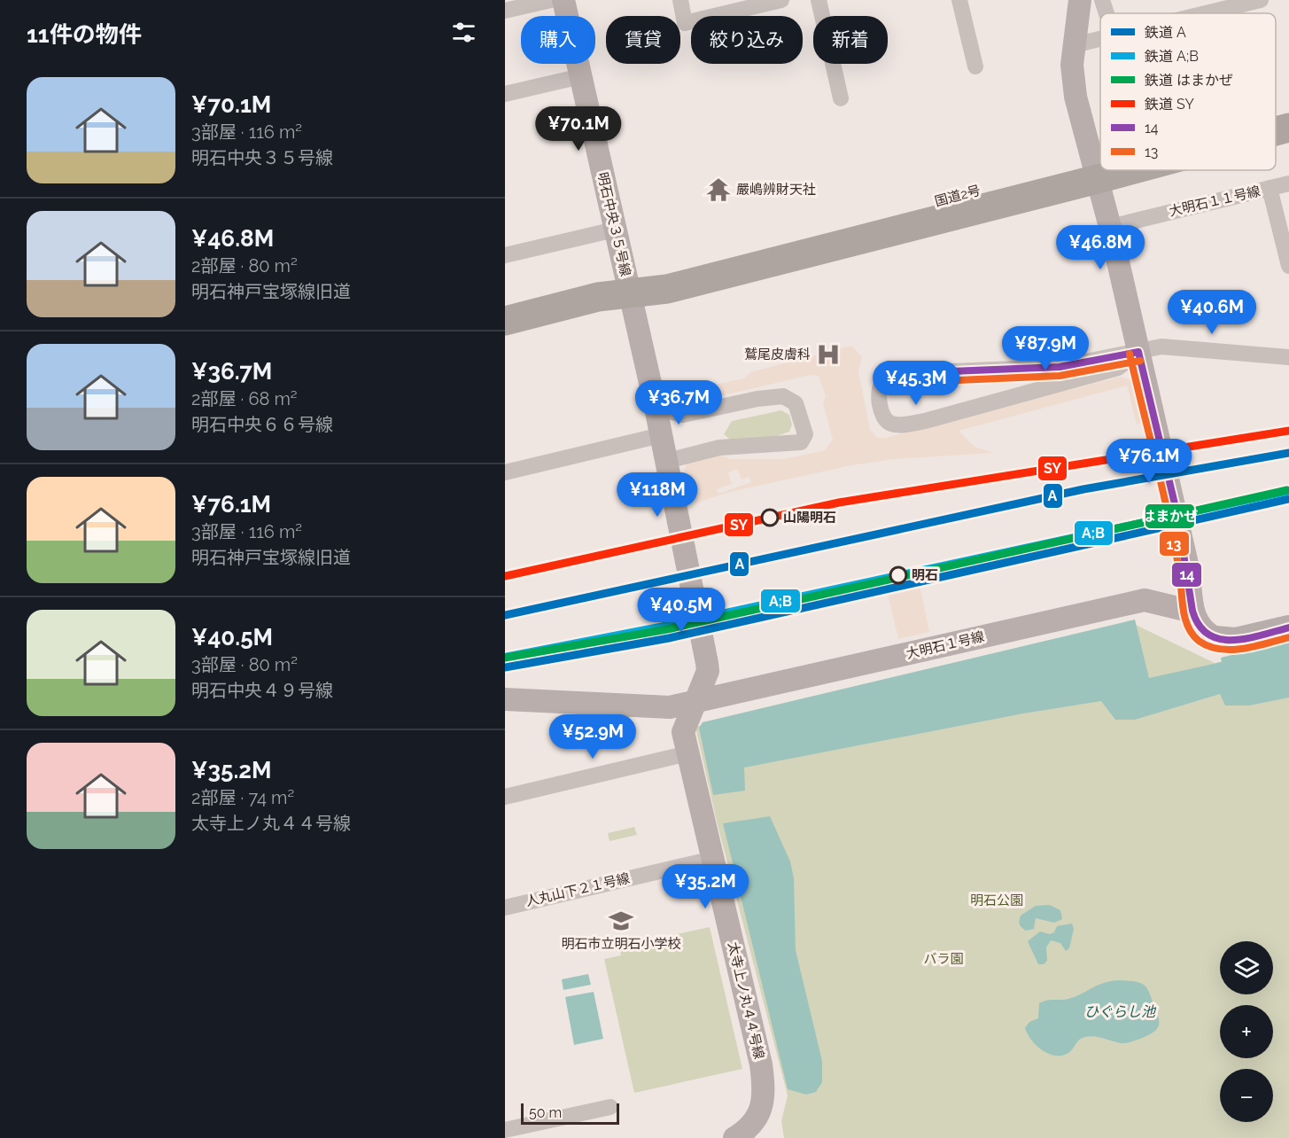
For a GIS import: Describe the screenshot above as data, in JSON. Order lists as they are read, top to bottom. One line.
{"streets":{"highway":["国道2号"],"street":["大明石１１号線","明石中央３５号線","大明石１号線","人丸山下２１号線","太寺上ノ丸４４号線"]},"crossings":[["国道2号","明石中央３５号線"],["明石中央３５号線","太寺上ノ丸４４号線"],["大明石１号線","太寺上ノ丸４４号線"],["人丸山下２１号線","太寺上ノ丸４４号線"]],"water":["ひぐらし池"],"parks":["明石公園","バラ園"],"places":{"temple":["嚴嶋辨財天社"],"hospital":["鷲尾皮膚科"],"other":["山陽明石","明石"],"school or university":["明石市立明石小学校"]},"lines":["transit line 14","transit line 13","rail line SY","rail line A","rail line はまかぜ","rail line A;B"],"legend":["鉄道 A","鉄道 A;B","鉄道 はまかぜ","鉄道 SY","14","13"],"scale_bar":"50 m","page":{"heading":"11件の物件","chip":["購入","賃貸","絞り込み","新着"],"list":[{"name":"¥70.1M","note":"3部屋 · 116 m² · 明石中央３５号線"},{"name":"¥46.8M","note":"2部屋 · 80 m² · 明石神戸宝塚線旧道"},{"name":"¥36.7M","note":"2部屋 · 68 m² · 明石中央６６号線"},{"name":"¥76.1M","note":"3部屋 · 116 m² · 明石神戸宝塚線旧道"},{"name":"¥40.5M","note":"3部屋 · 80 m² · 明石中央４９号線"},{"name":"¥35.2M","note":"2部屋 · 74 m² · 太寺上ノ丸４４号線"}],"price":["¥70.1M","¥46.8M","¥40.6M","¥87.9M","¥45.3M","¥36.7M","¥76.1M","¥118M","¥40.5M","¥52.9M","¥35.2M"],"map_buttons":["+","−"],"scale":"50 m"}}
